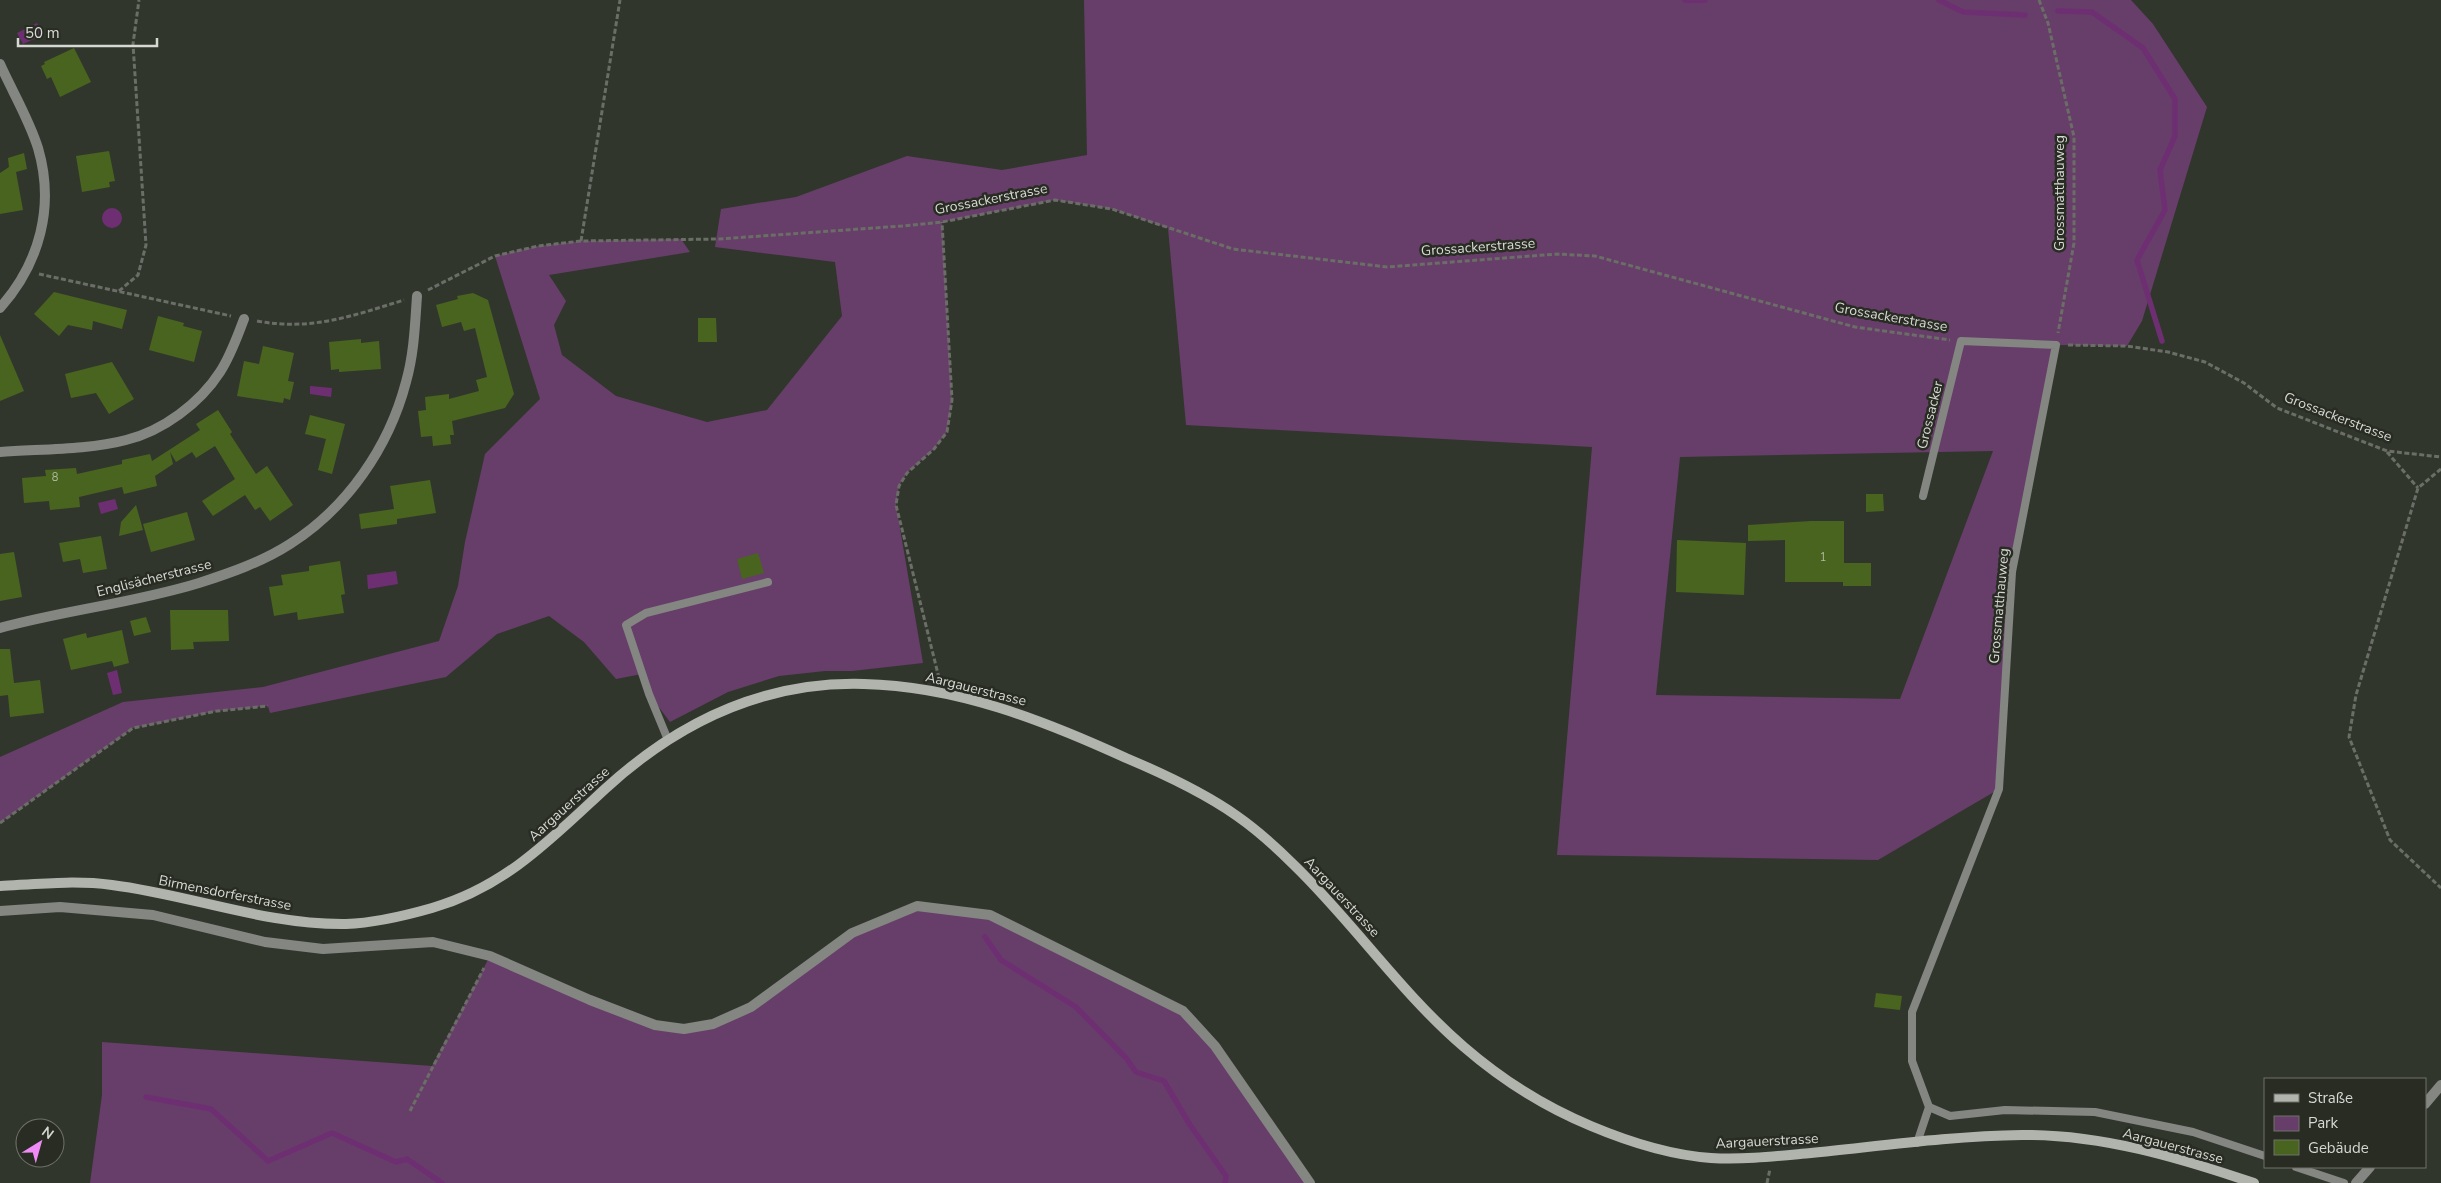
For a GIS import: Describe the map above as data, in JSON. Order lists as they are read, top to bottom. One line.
{"streets":{"main road":["Aargauerstrasse","Birmensdorferstrasse"],"street":["Englisächerstrasse"],"lane":["Grossmatthauweg","Grossackerstrasse","Grossacker"]},"crossings":[["Grossmatthauweg","Grossackerstrasse"],["Grossackerstrasse","Grossacker"],["Grossackerstrasse","Englisächerstrasse"],["Aargauerstrasse","Birmensdorferstrasse"]],"house_numbers":["8","1"],"legend":["Straße","Park","Gebäude"],"scale_bar":"50 m","north":"top right"}
